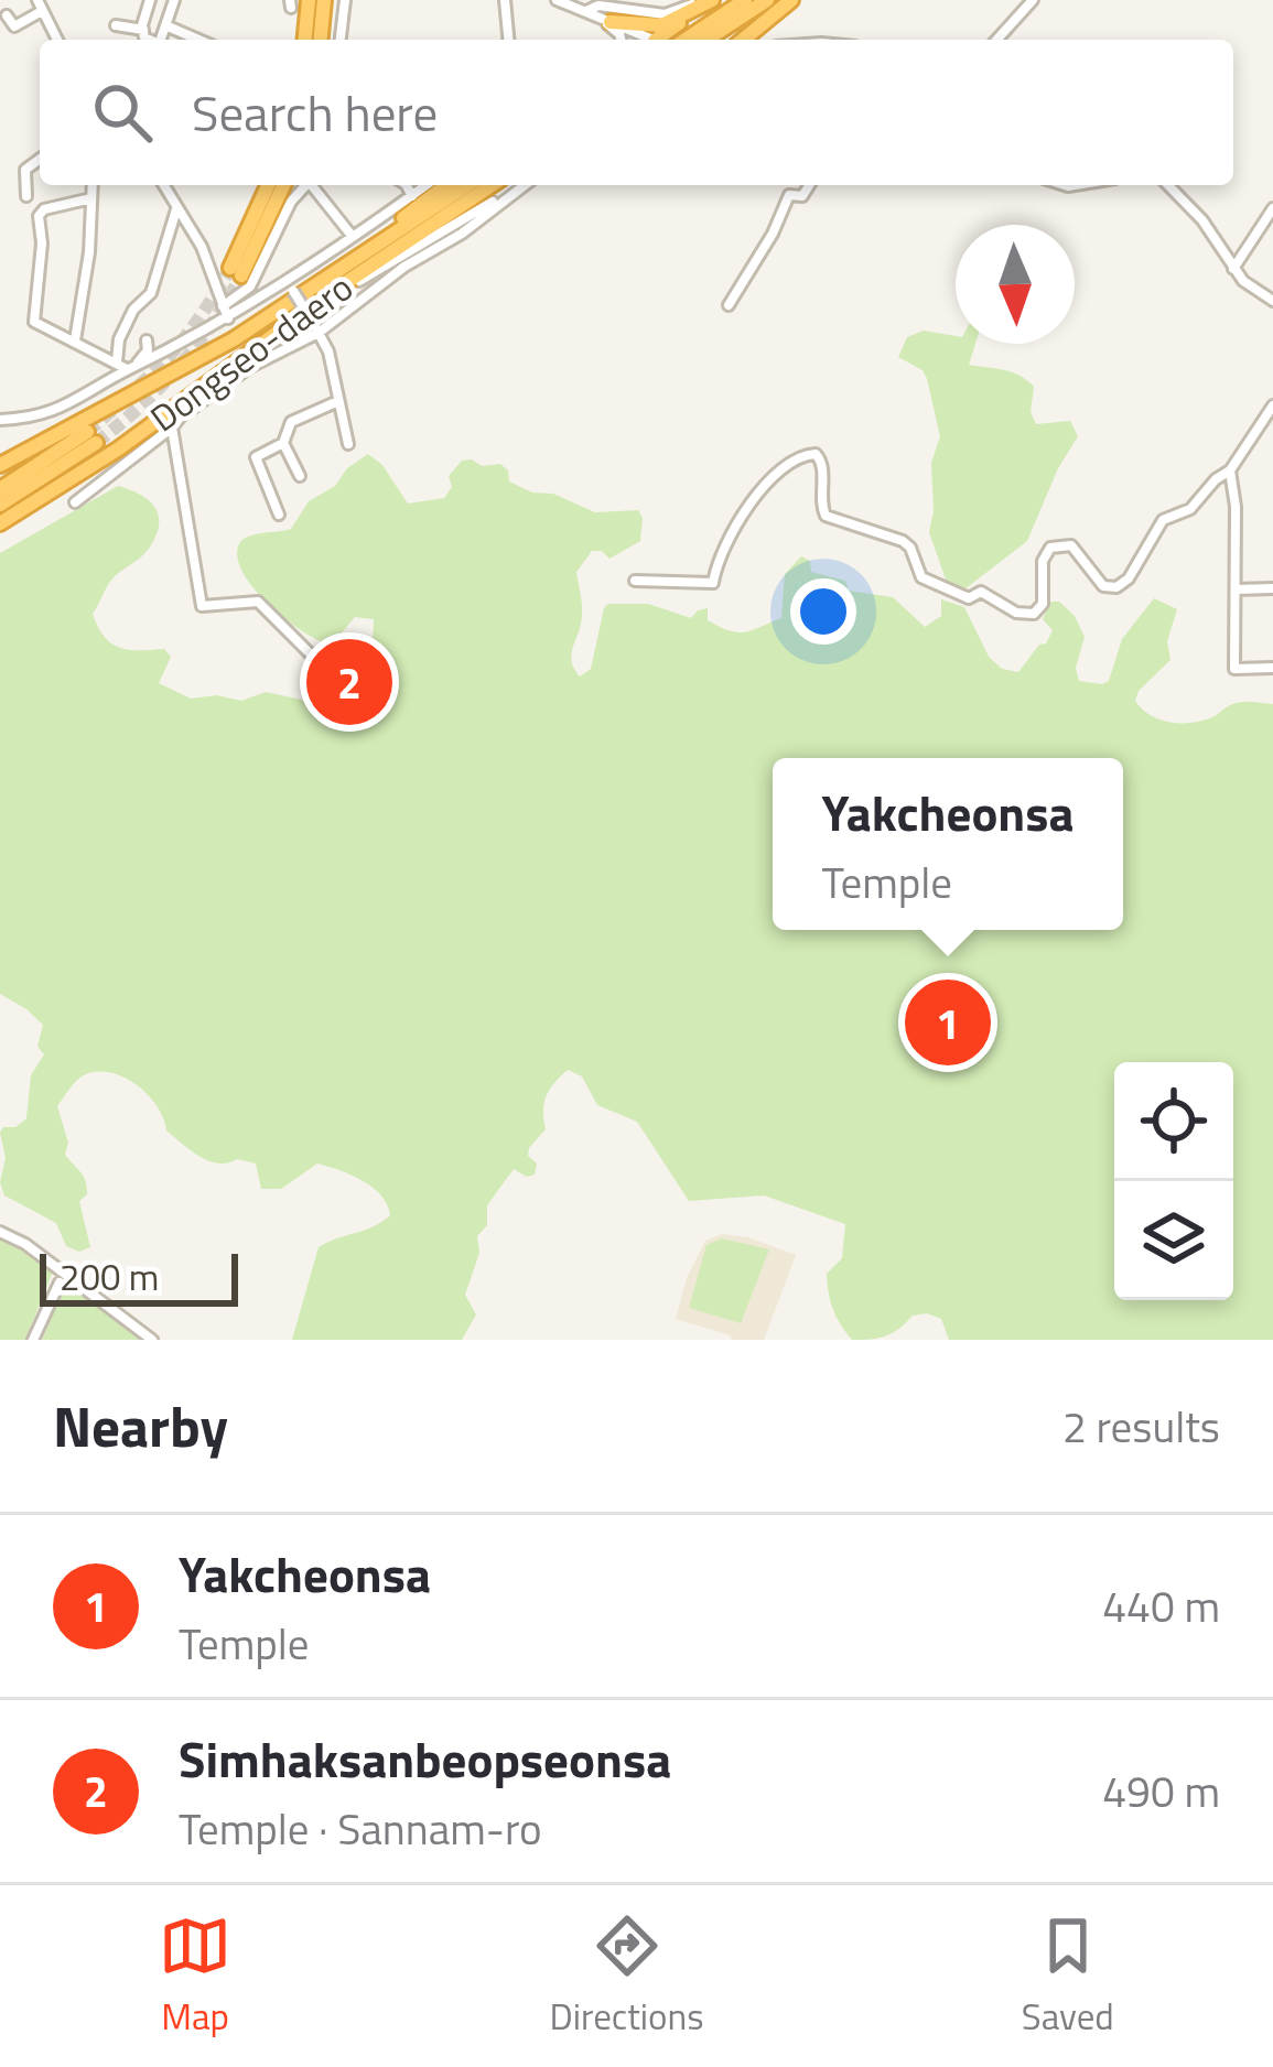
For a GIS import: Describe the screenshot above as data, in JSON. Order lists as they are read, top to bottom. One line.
{"streets":{"highway":["Dongseo-daero"]},"scale_bar":"200 m","north":"bottom","page":{"search":"Search here","pins":["2","1"],"popup":["Yakcheonsa","Temple"],"scale":"200 m","heading":["Nearby","2 results"],"list":[{"mark":"1","name":"Yakcheonsa","note":"Temple","value":"440 m"},{"mark":"2","name":"Simhaksanbeopseonsa","note":"Temple · Sannam-ro","value":"490 m"}],"nav":["Map","Directions","Saved"]}}
